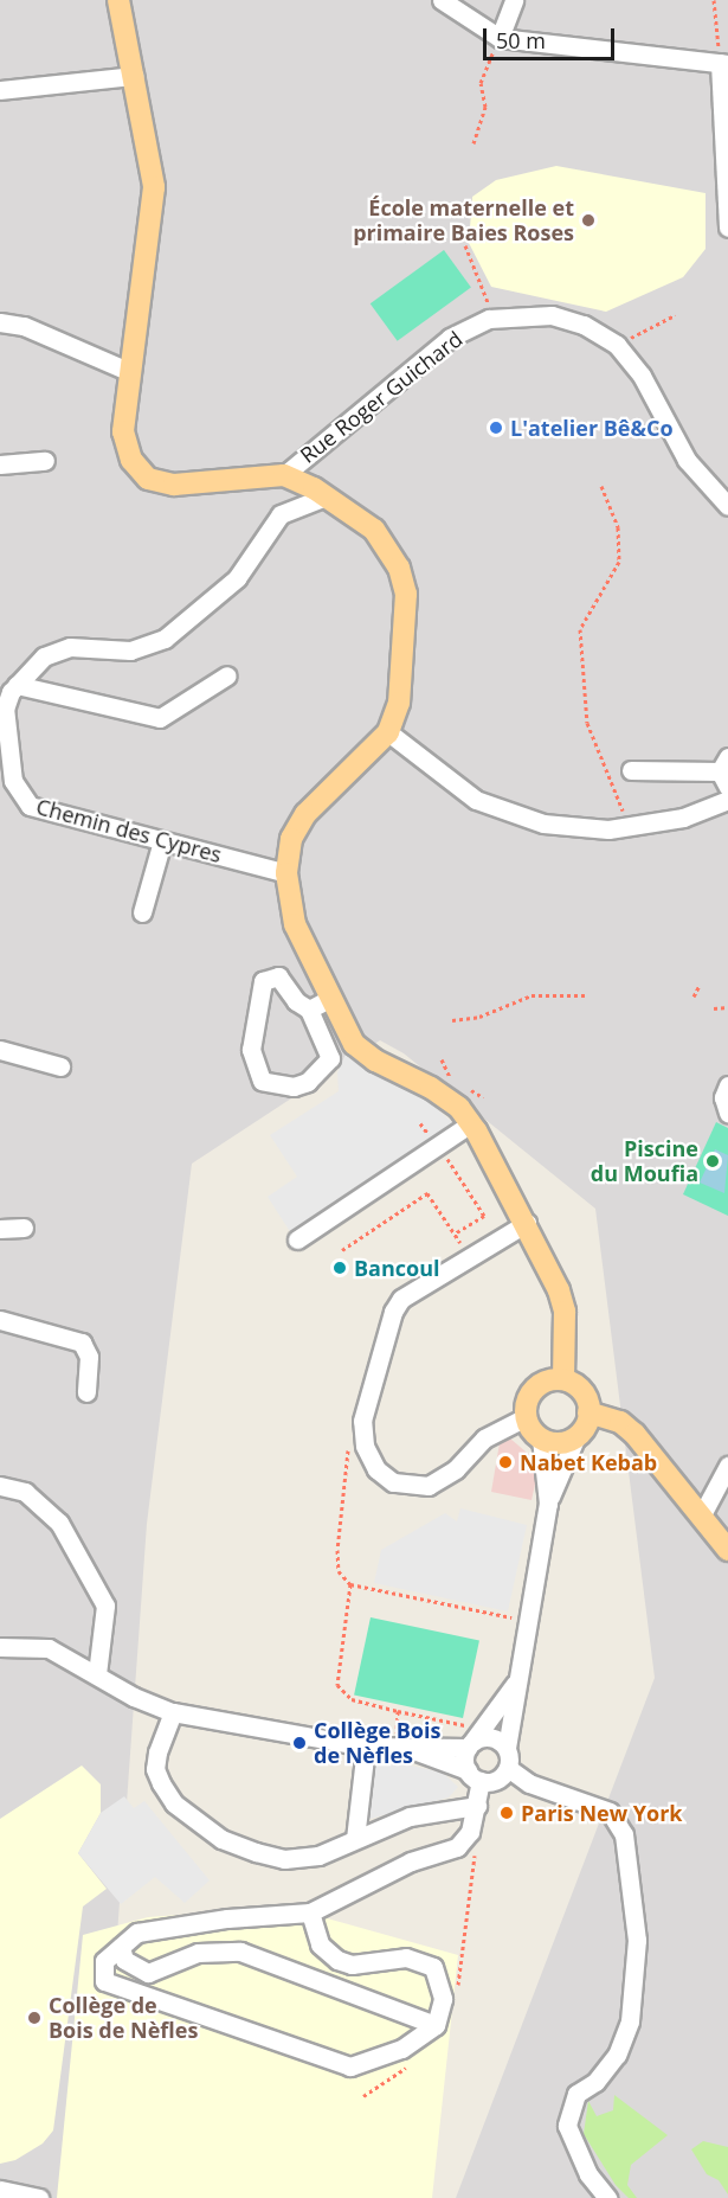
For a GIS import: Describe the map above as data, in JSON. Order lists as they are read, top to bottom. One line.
{"streets":{"street":["Rue Roger Guichard","Chemin des Cypres"]},"places":["École maternelle et primaire Baies Roses","L'atelier Bê&Co","Piscine du Moufia","Bancoul","Nabet Kebab","Collège Bois de Nèfles","Paris New York","Collège de Bois de Nèfles"],"scale_bar":"50 m"}
